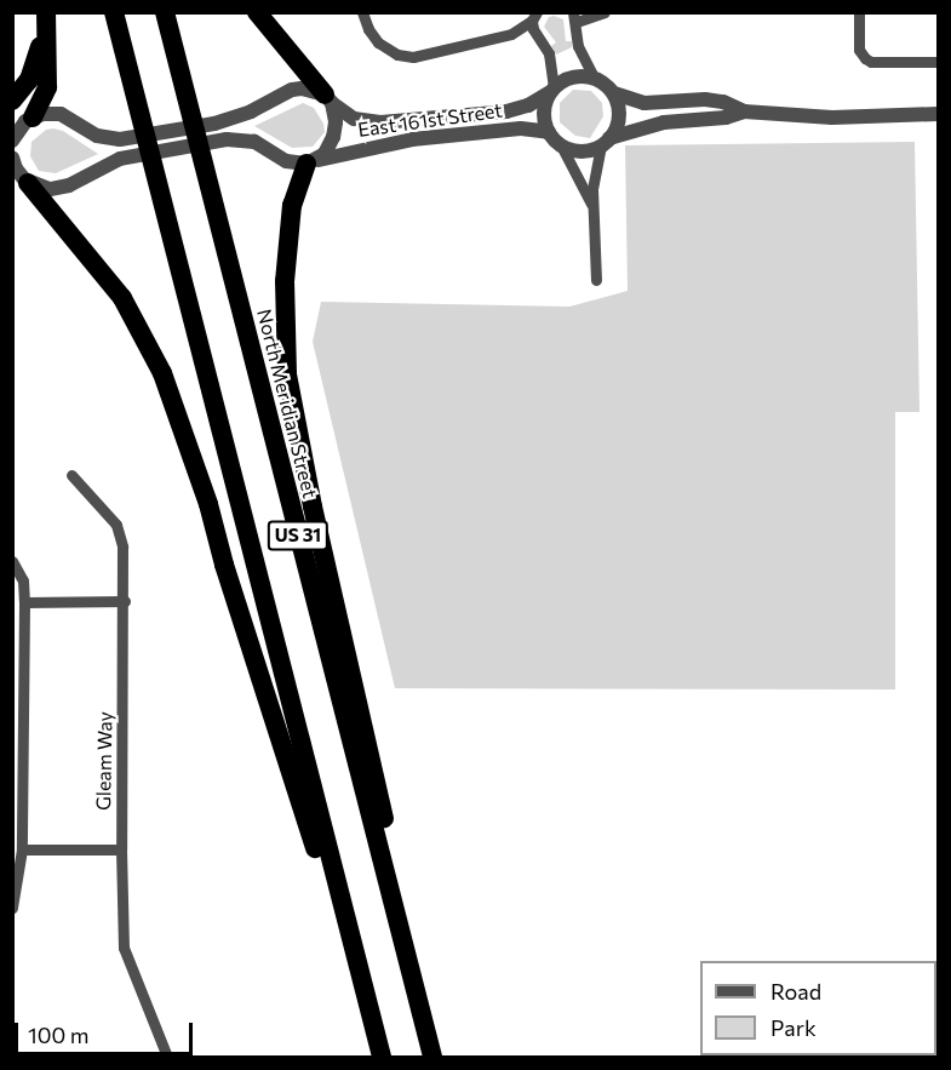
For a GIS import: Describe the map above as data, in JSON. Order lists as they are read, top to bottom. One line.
{"streets":{"highway":["North Meridian Street","US 31"],"street":["East 161st Street","Gleam Way"]},"legend":["Road","Park"],"scale_bar":"100 m"}
